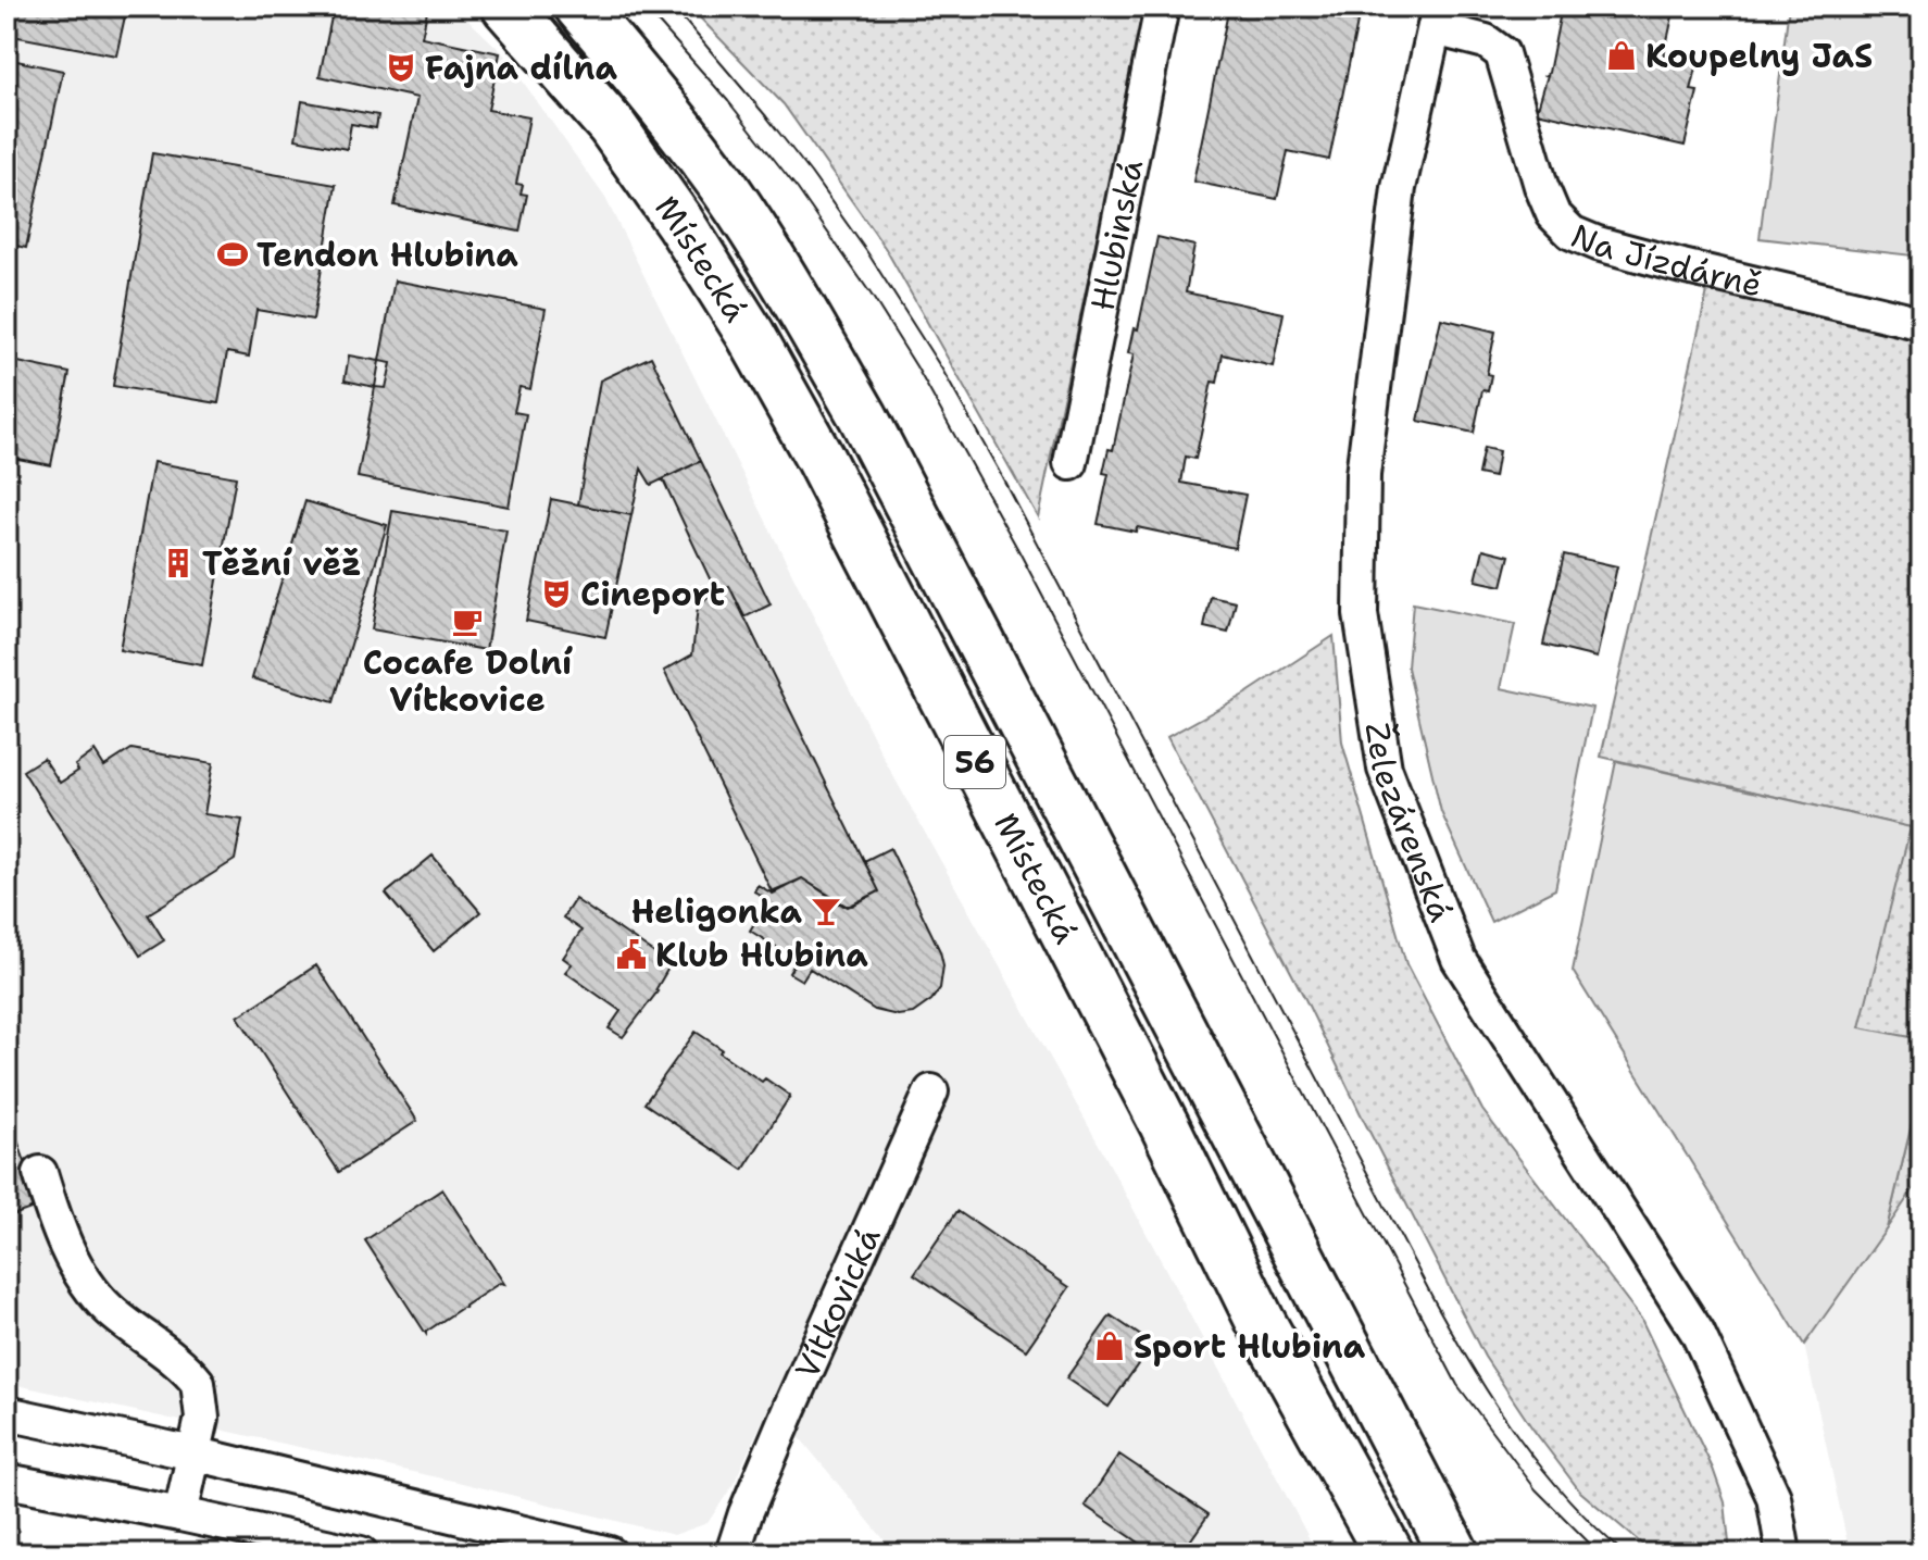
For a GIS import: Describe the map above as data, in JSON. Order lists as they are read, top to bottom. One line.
{"streets":{"highway":["Místecká","56"],"street":["Hlubinská","Na Jízdárně","Železárenská","Vítkovická"]},"crossings":[["Na Jízdárně","Železárenská"]],"places":{"shop":["Koupelny JaS","Sport Hlubina"],"theatre":["Fajna dílna","Cineport"],"sports":["Tendon Hlubina"],"building":["Těžní věž"],"cafe":["Cocafe Dolní Vítkovice"],"bar":["Heligonka"],"public building":["Klub Hlubina"]}}
